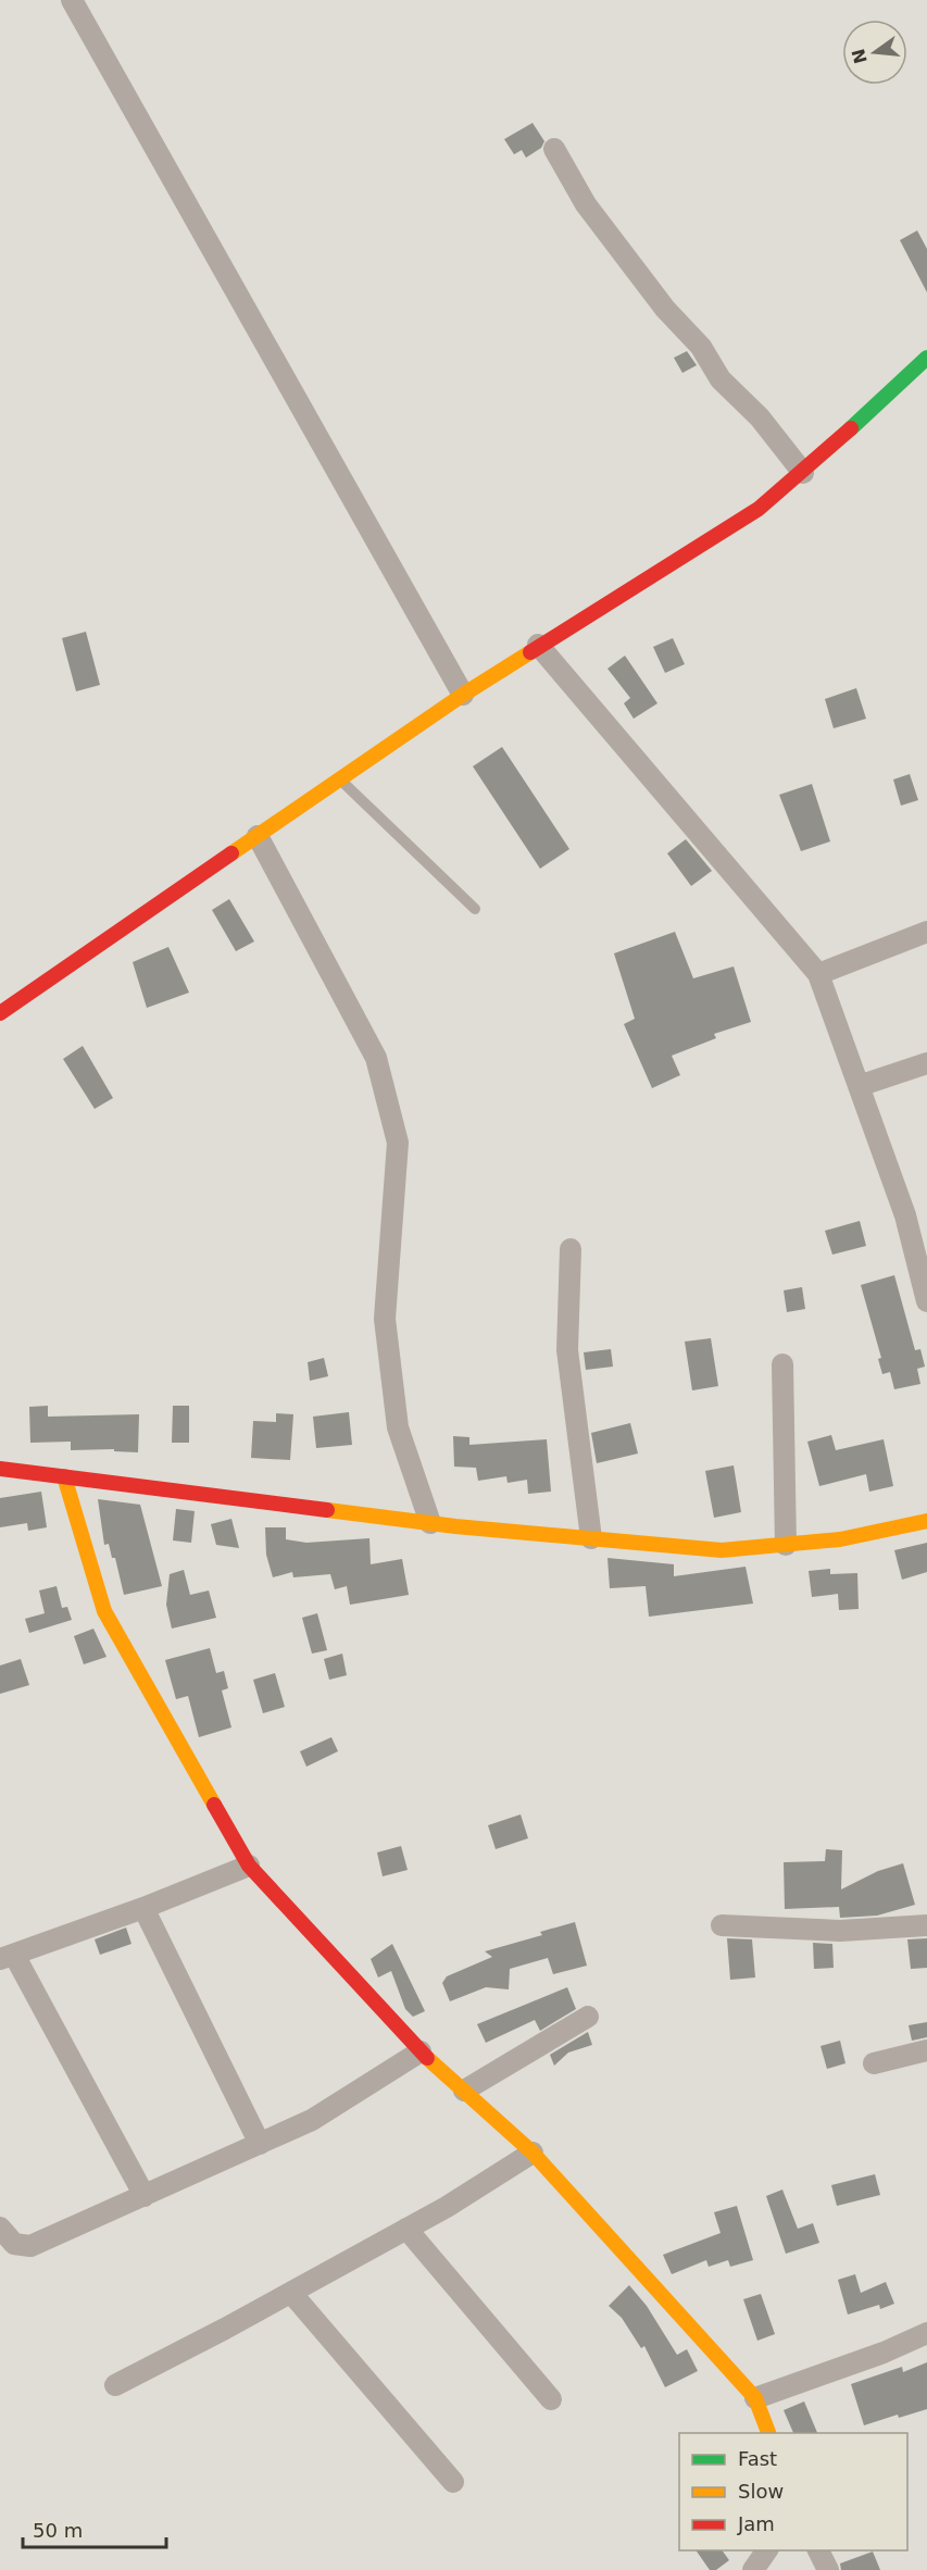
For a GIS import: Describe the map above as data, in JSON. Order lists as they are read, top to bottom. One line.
{"legend":["Fast","Slow","Jam"],"scale_bar":"50 m","north":"left"}
